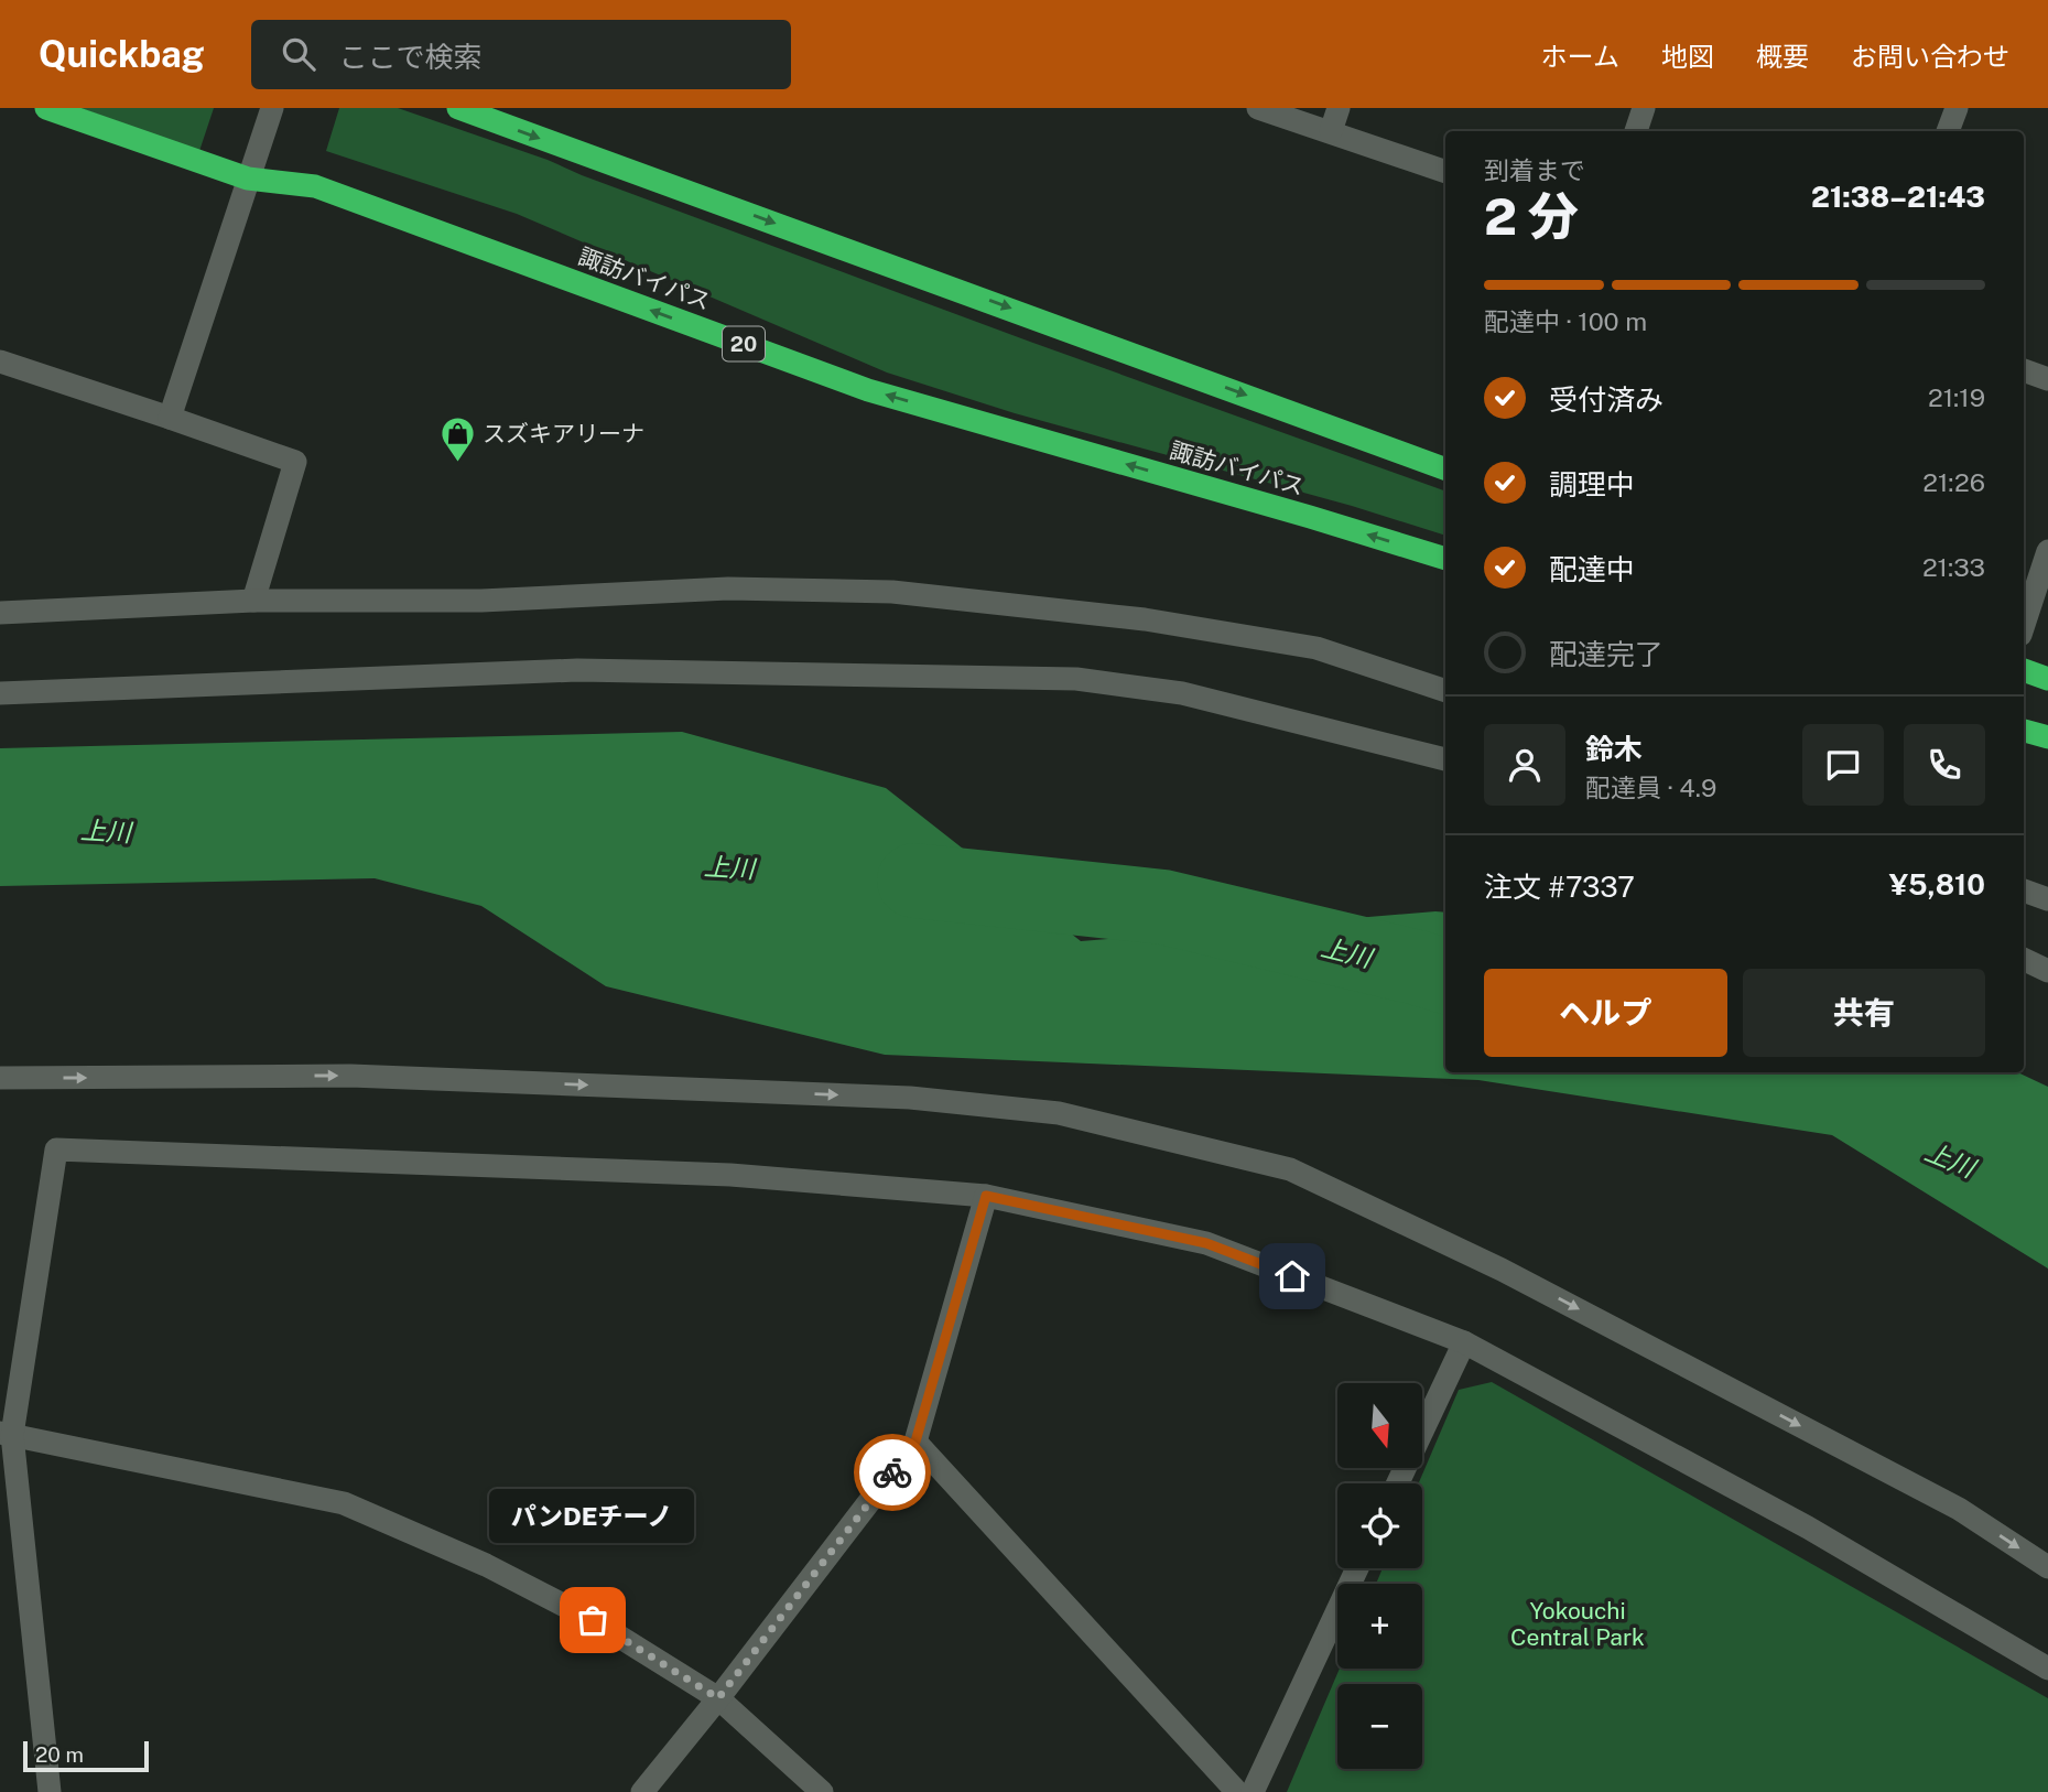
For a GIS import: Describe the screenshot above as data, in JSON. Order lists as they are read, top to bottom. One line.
{"streets":{"highway":["諏訪バイパス","20"]},"water":["上川"],"parks":["Yokouchi Central Park"],"places":{"shop":["スズキアリーナ"],"other":["パンDEチーノ"]},"scale_bar":"20 m","north":"bottom","page":{"header":"Quickbag","search":"ここで検索","nav":["ホーム","地図","概要","お問い合わせ"],"heading":["2 分","到着まで","21:38–21:43"],"panel":["鈴木","配達員 · 4.9","注文 #7337","¥5,810"],"bar":"配達中 · 100 m","list":[["受付済み","21:19"],["調理中","21:26"],["配達中","21:33"],"配達完了"],"buttons":["ヘルプ","共有"],"map_buttons":["+","−"],"bubble":"パンDEチーノ","scale":"20 m"}}
